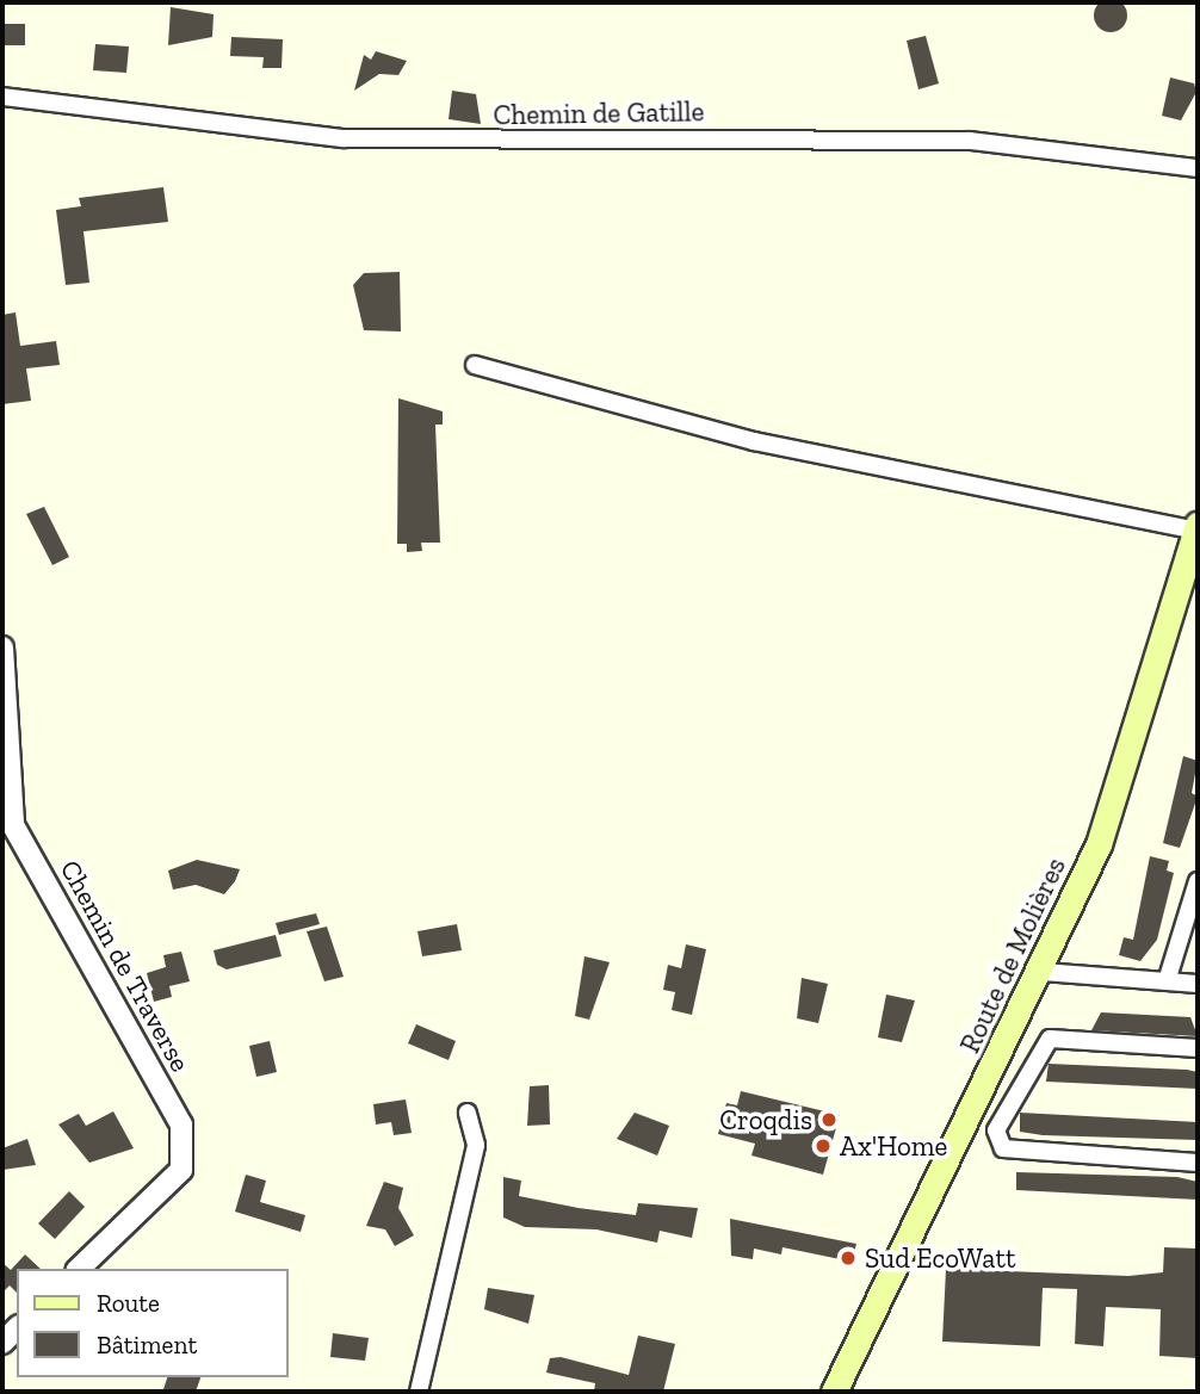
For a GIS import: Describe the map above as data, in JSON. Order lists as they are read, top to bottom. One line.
{"streets":{"main road":["Route de Molières"],"street":["Chemin de Gatille","Chemin de Traverse"]},"places":["Croqdis","Ax'Home","Sud EcoWatt"],"legend":["Route","Bâtiment"]}
